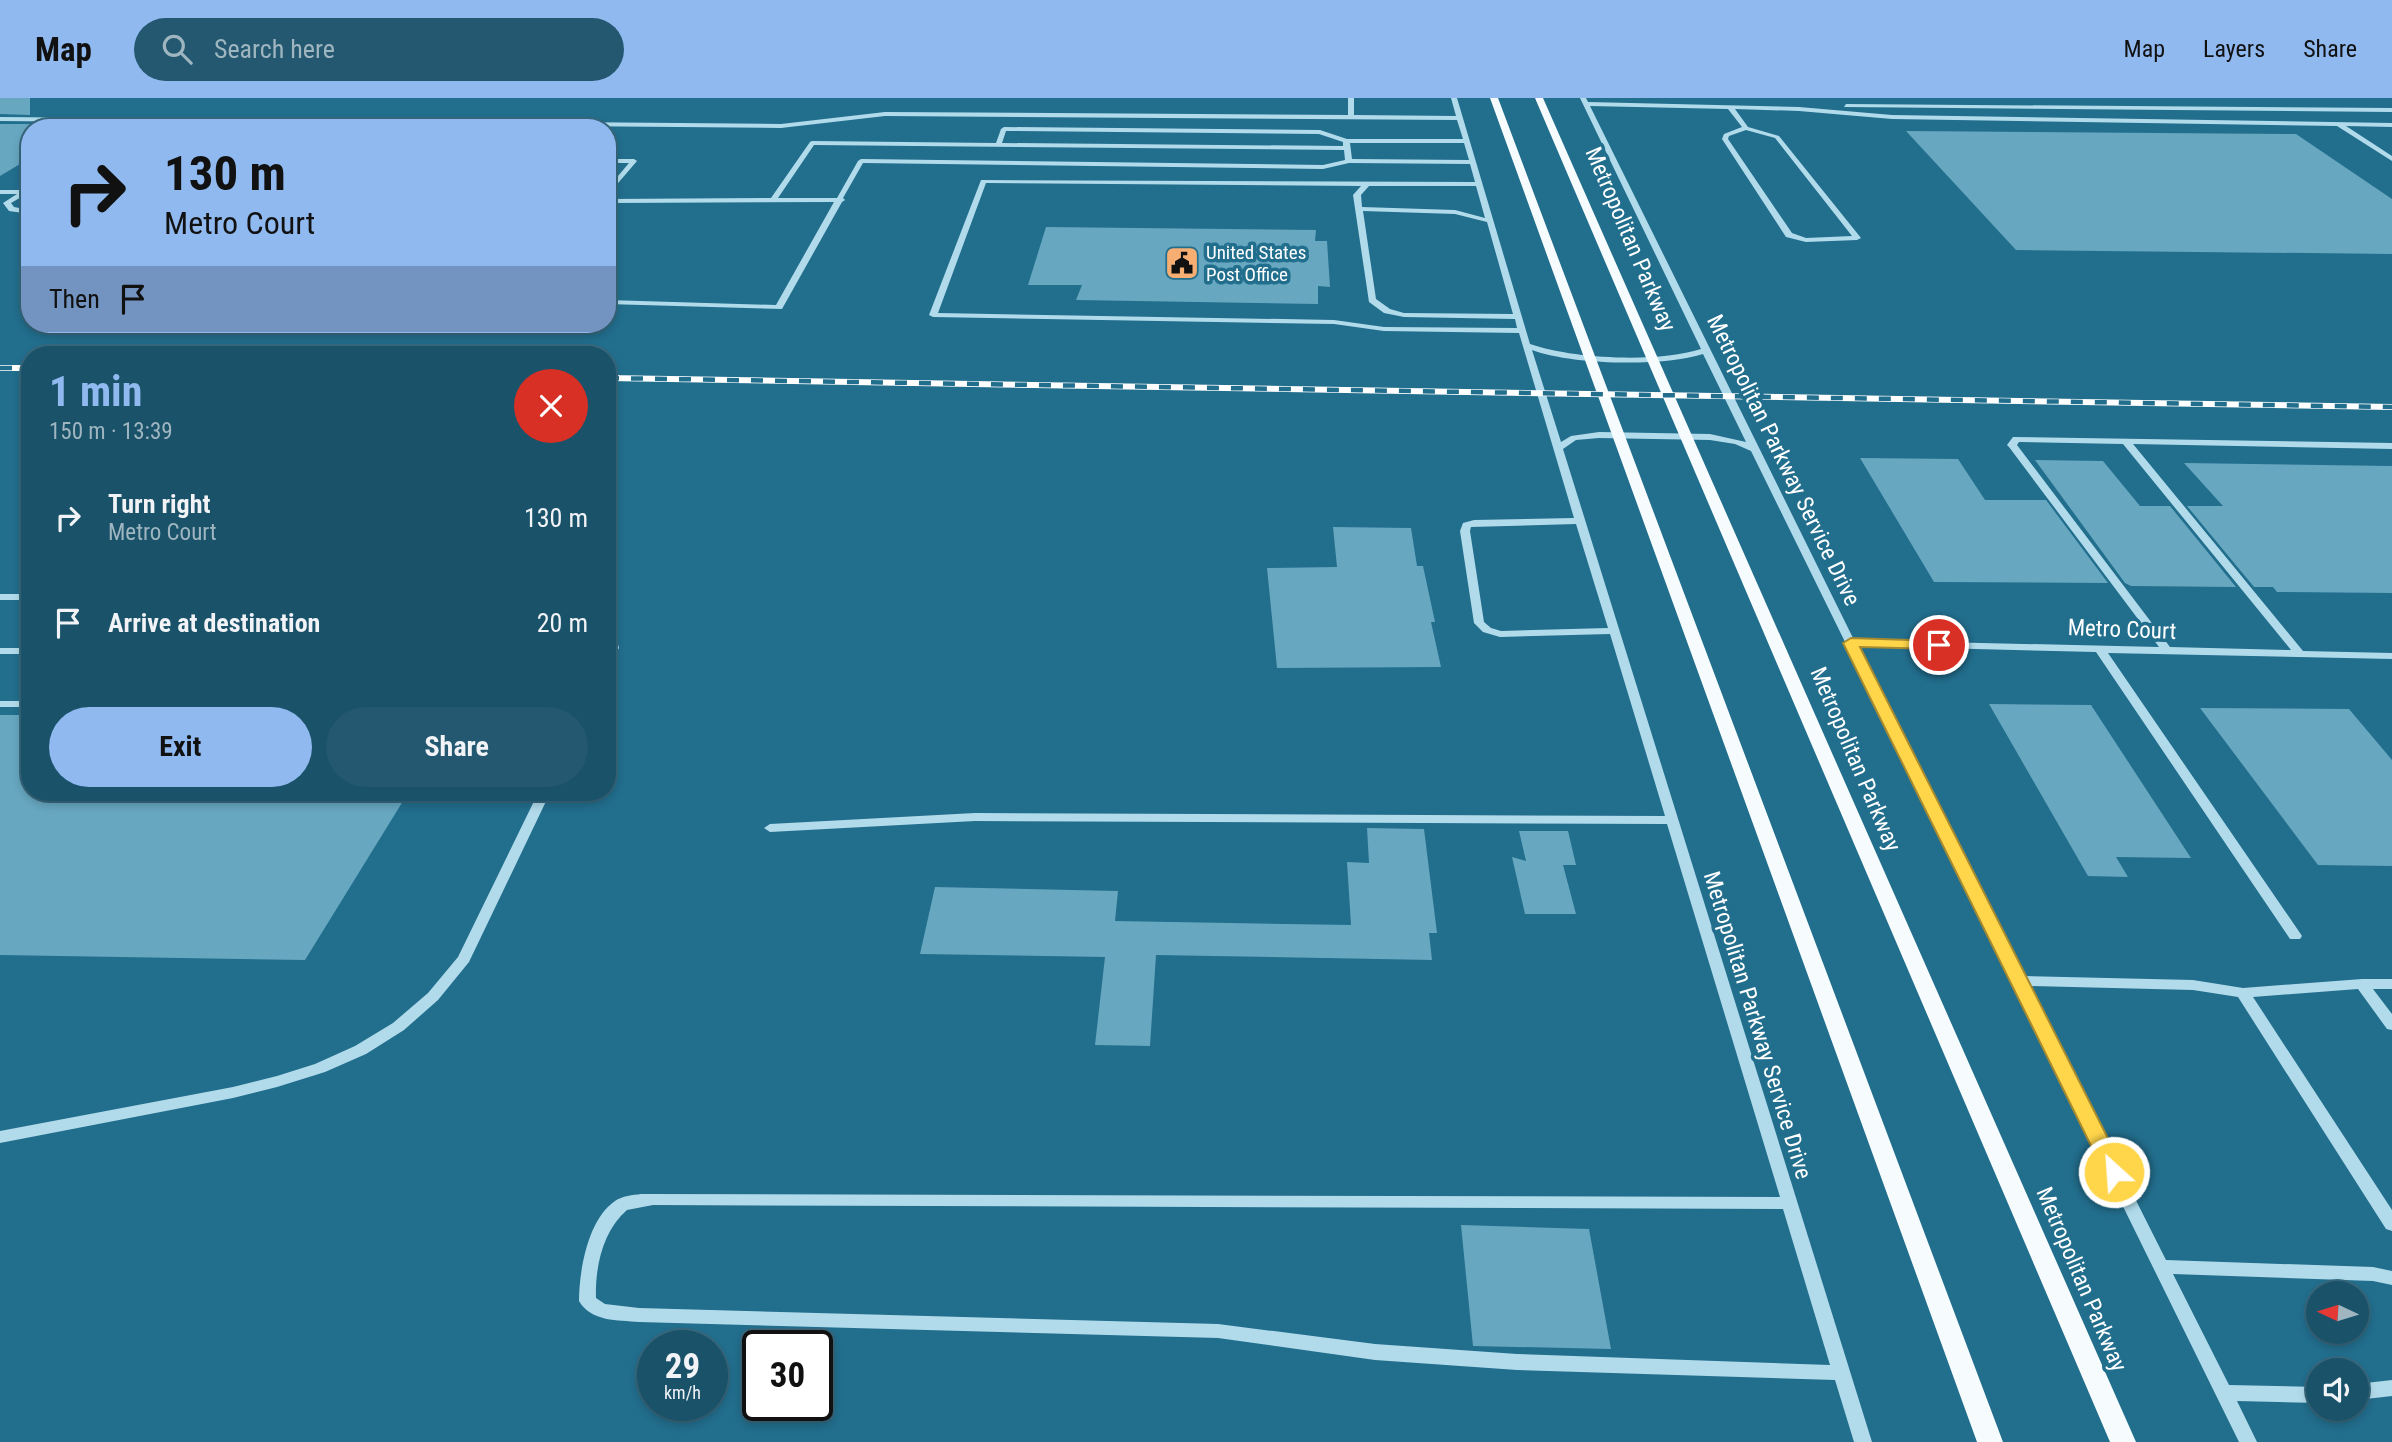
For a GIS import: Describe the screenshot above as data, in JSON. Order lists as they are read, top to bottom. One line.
{"streets":{"main road":["Metropolitan Parkway"],"street":["Metropolitan Parkway Service Drive","Metro Court"]},"crossings":[["Metropolitan Parkway Service Drive","Metro Court"]],"places":{"public building":["United States Post Office"]},"north":"left","page":{"header":"Map","search":"Search here","nav":["Map","Layers","Share"],"turn":["130 m","Metro Court"],"then":"Then","heading":["1 min","150 m · 13:39"],"list":[{"name":"Turn right","note":"Metro Court","value":"130 m"},{"name":"Arrive at destination","value":"20 m"}],"buttons":["Exit","Share"],"speed":"29 km/h","limit":"30"}}
